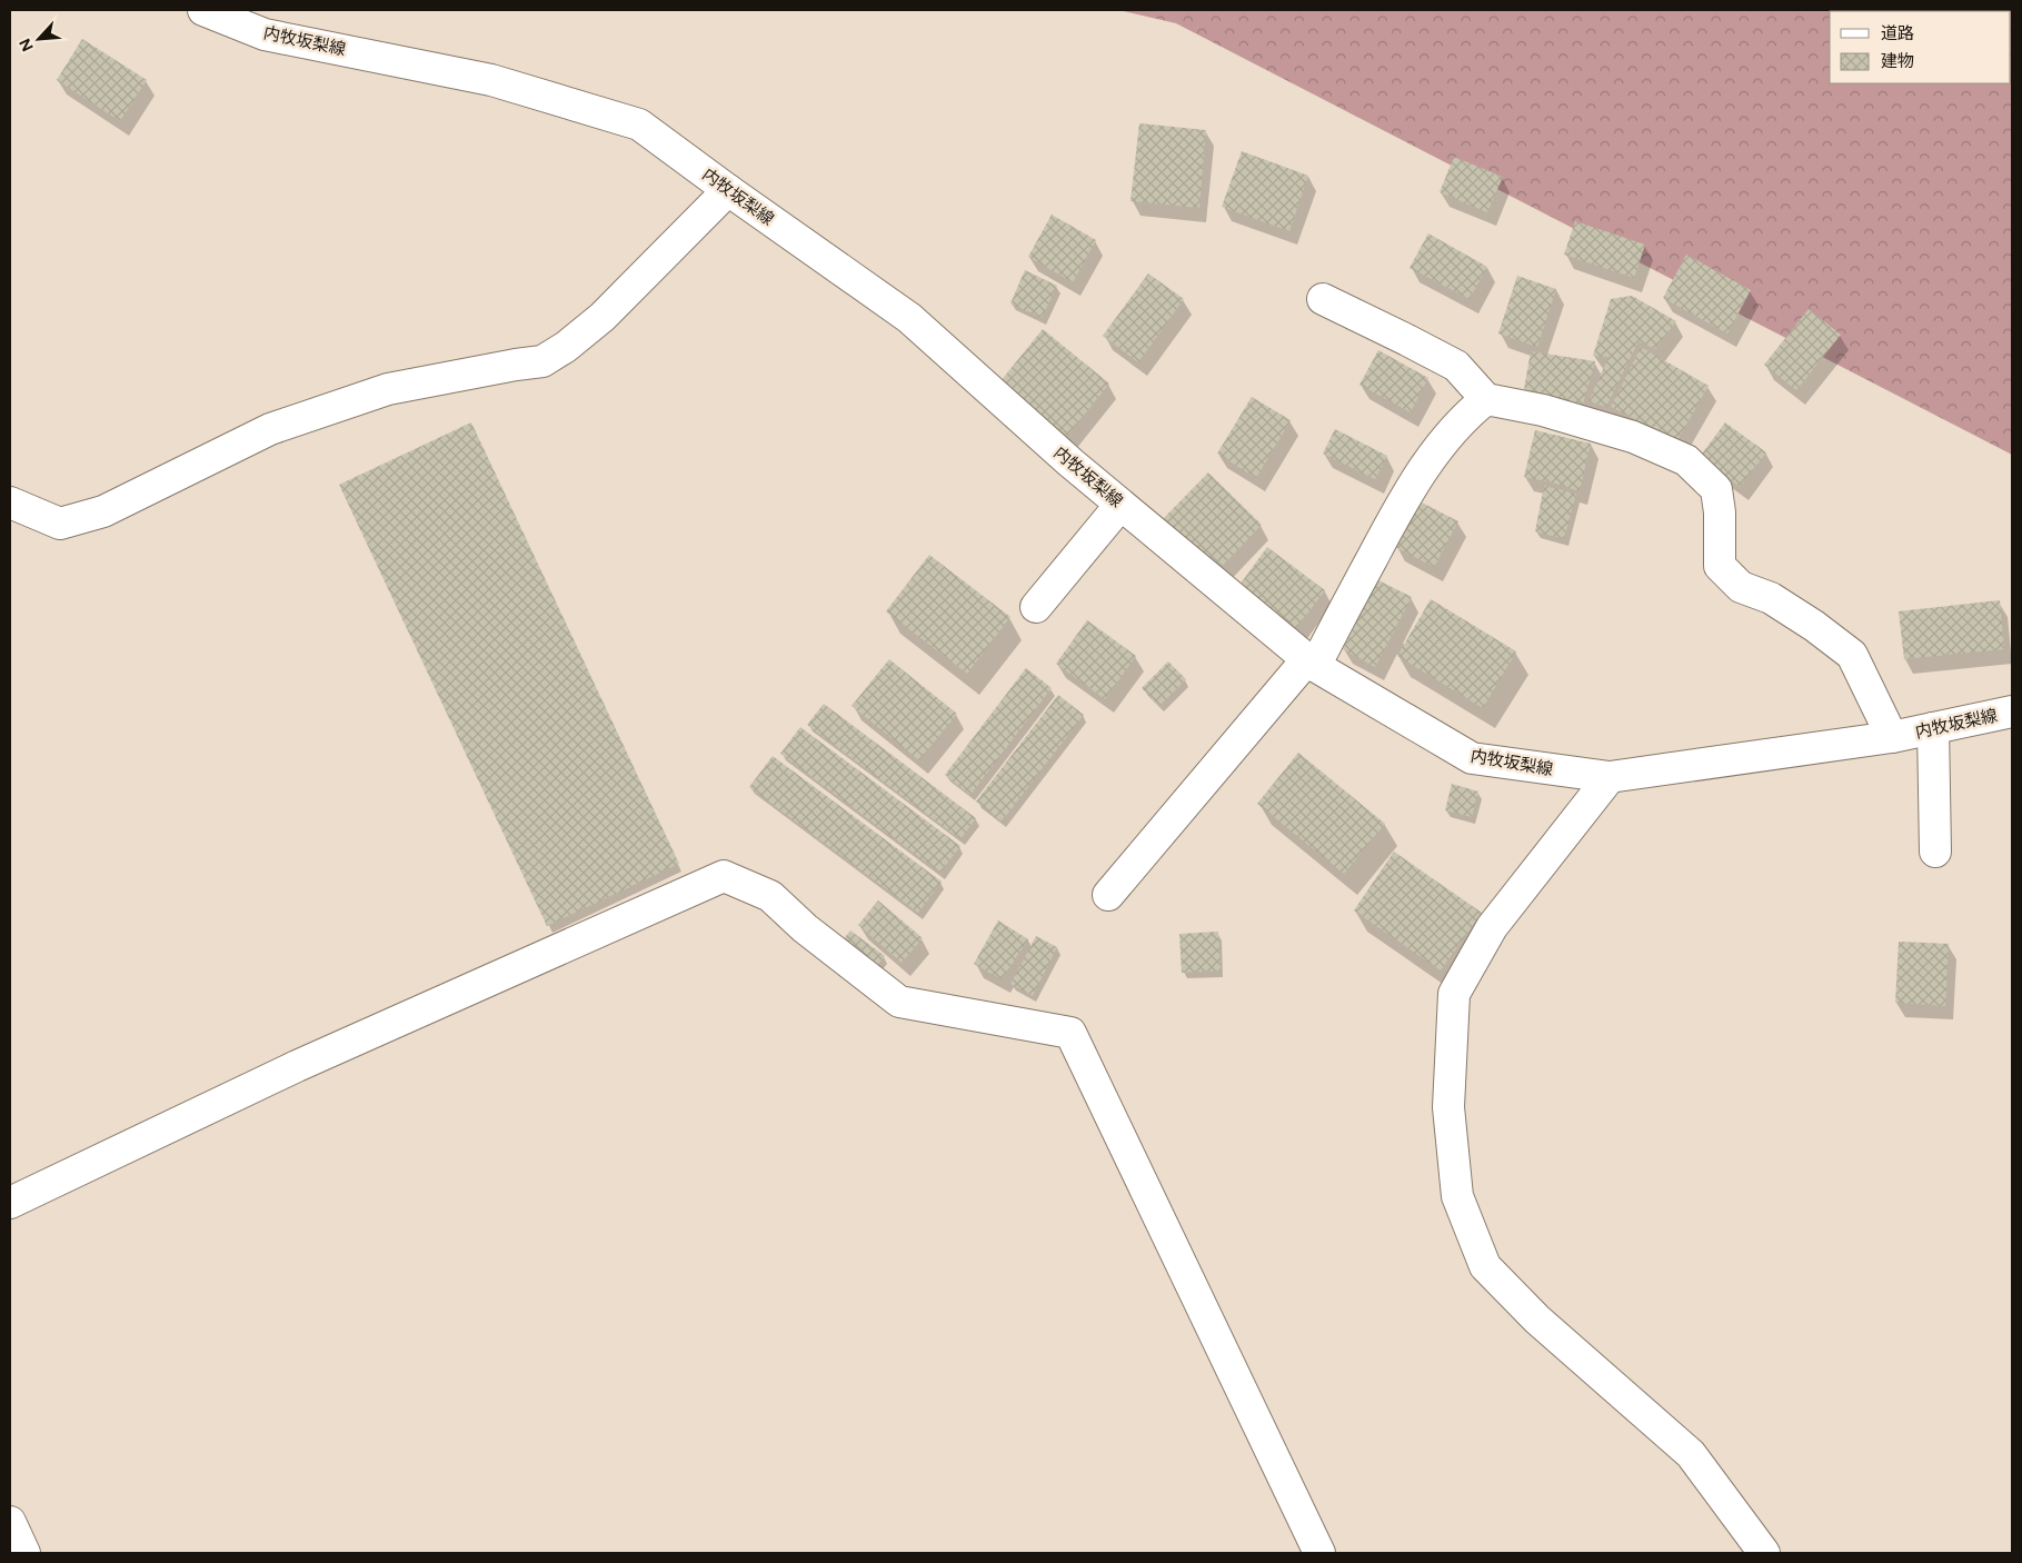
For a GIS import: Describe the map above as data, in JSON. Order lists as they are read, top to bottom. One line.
{"streets":{"street":["内牧坂梨線"]},"legend":["道路","建物"],"north":"bottom left"}
